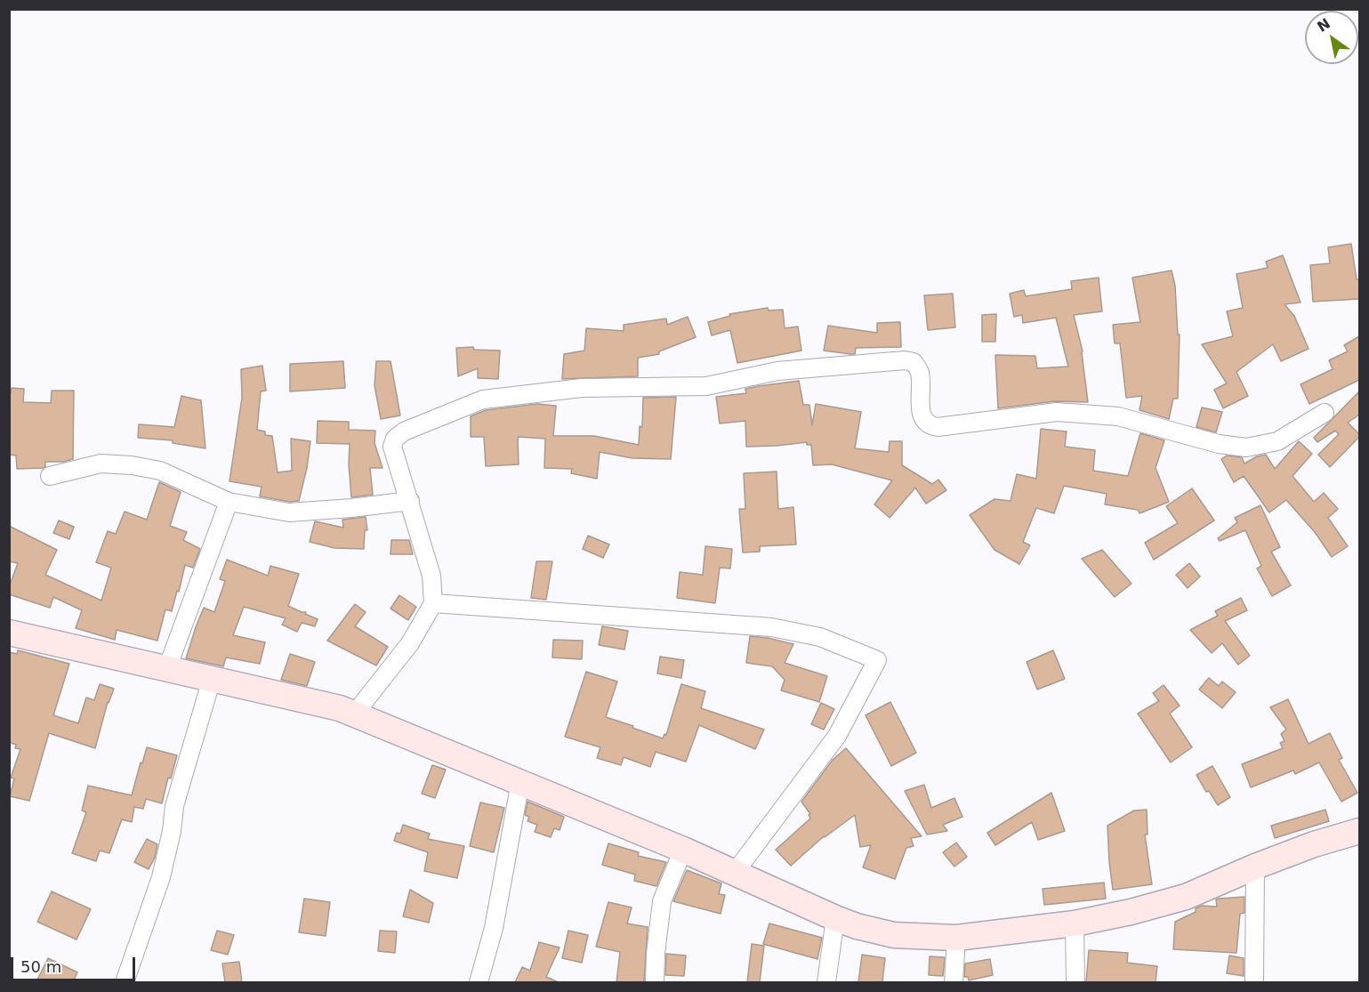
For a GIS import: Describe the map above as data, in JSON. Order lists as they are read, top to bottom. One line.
{"scale_bar":"50 m","north":"top left"}
